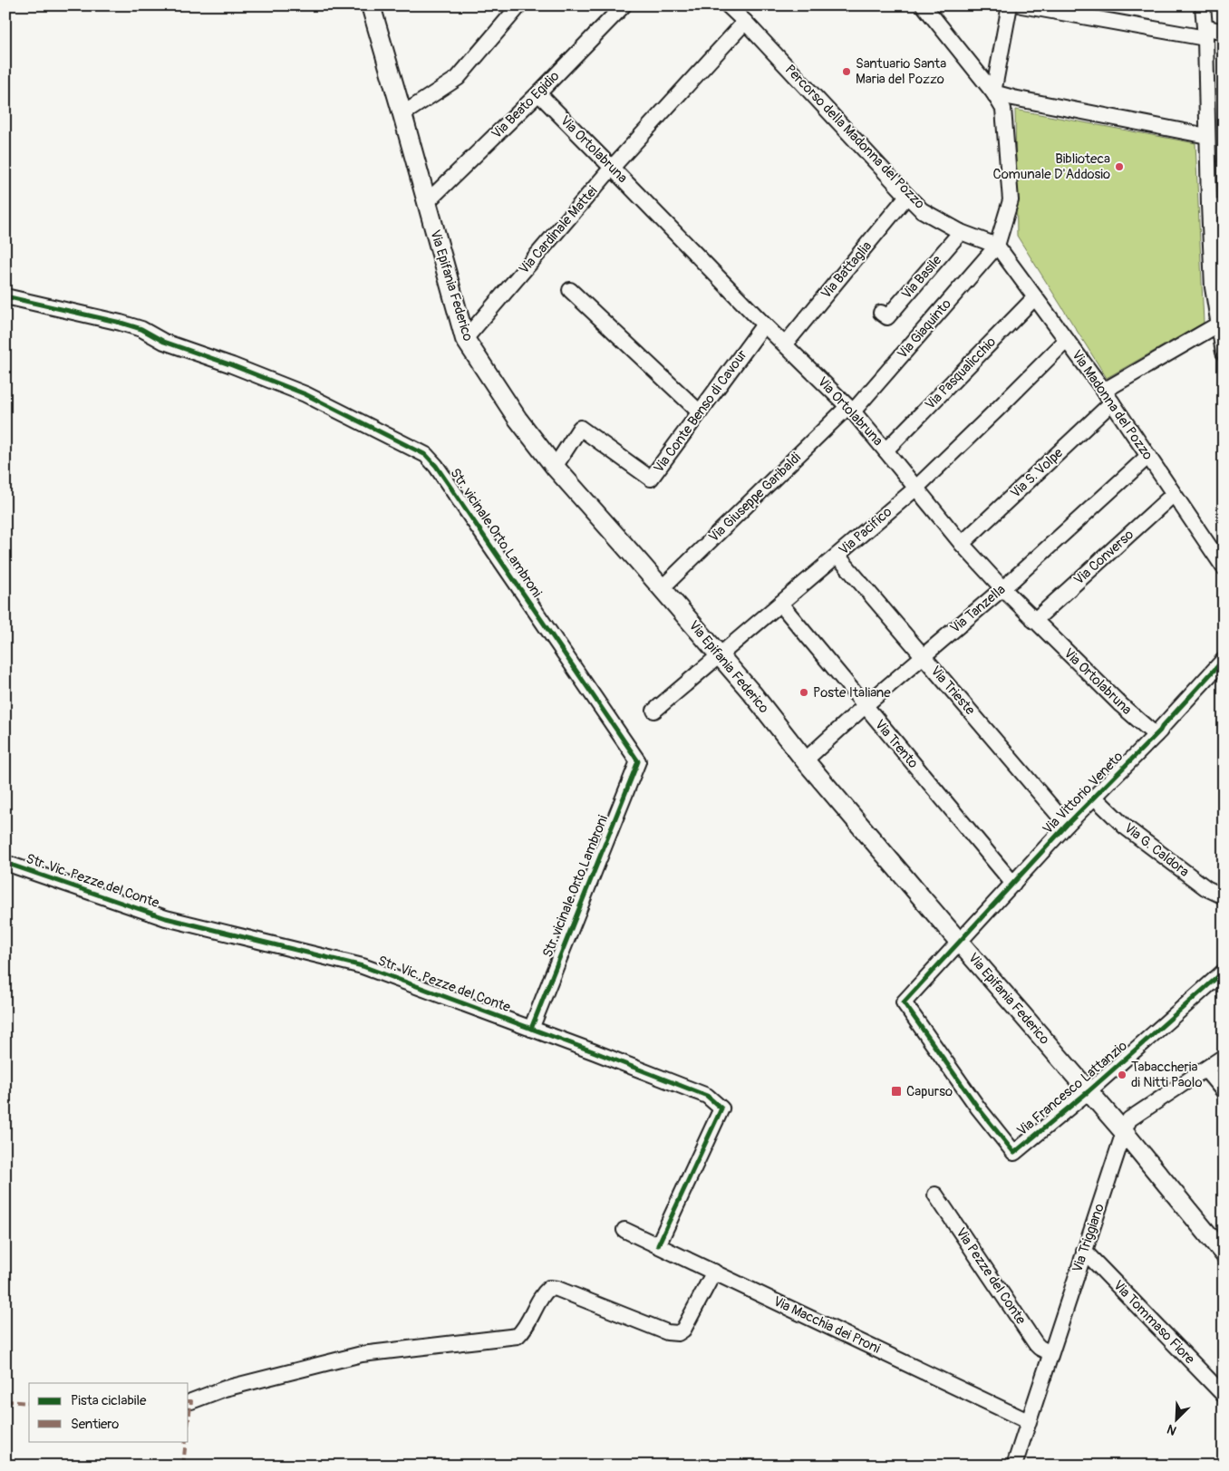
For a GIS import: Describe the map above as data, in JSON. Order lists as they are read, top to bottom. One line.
{"streets":{"main road":["Via Epifania Federico"],"street":["Via Beato Egidio","Percorso della Madonna del Pozzo","Via Ortolabruna","Via Cardinale Mattei","Via Battaglia","Via Basile","Via Giaquinto","Via Pasqualicchio","Via Madonna del Pozzo","Via Conte Benso di Cavour","Via S. Volpe","Via Giuseppe Garibaldi","Via Pacifico","Str. vicinale Orto Lambroni","Via Converso","Via Tanzella","Via Trieste","Via Trento","Via Vittorio Veneto","Via G. Caldora","Str. Vic. Pezze del Conte","Via Francesco Lattanzio","Via Triggiano","Via Pezze del Conte","Via Tommaso Fiore","Via Macchia dei Proni"]},"crossings":[["Via Beato Egidio","Via Ortolabruna"],["Via Beato Egidio","Via Epifania Federico"],["Percorso della Madonna del Pozzo","Via Cardinale Mattei"],["Percorso della Madonna del Pozzo","Via Battaglia"],["Percorso della Madonna del Pozzo","Via Basile"],["Percorso della Madonna del Pozzo","Via Giaquinto"],["Percorso della Madonna del Pozzo","Via Madonna del Pozzo"],["Via Ortolabruna","Via Cardinale Mattei"],["Via Ortolabruna","Via Battaglia"],["Via Ortolabruna","Via Giaquinto"],["Via Ortolabruna","Via Pasqualicchio"],["Via Ortolabruna","Via Conte Benso di Cavour"],["Via Ortolabruna","Via S. Volpe"],["Via Ortolabruna","Via Giuseppe Garibaldi"],["Via Ortolabruna","Via Pacifico"],["Via Ortolabruna","Via Converso"],["Via Ortolabruna","Via Tanzella"],["Via Ortolabruna","Via Vittorio Veneto"],["Via Cardinale Mattei","Via Epifania Federico"],["Via Epifania Federico","Via Conte Benso di Cavour"],["Via Epifania Federico","Via Giuseppe Garibaldi"],["Via Epifania Federico","Via Pacifico"],["Via Epifania Federico","Via Tanzella"],["Via Epifania Federico","Via Vittorio Veneto"],["Via Epifania Federico","Via Francesco Lattanzio"],["Via Epifania Federico","Via Triggiano"],["Via Giaquinto","Via Madonna del Pozzo"],["Via Giaquinto","Via Giuseppe Garibaldi"],["Via Pasqualicchio","Via Madonna del Pozzo"],["Via Madonna del Pozzo","Via S. Volpe"],["Via Madonna del Pozzo","Via Pacifico"],["Via Madonna del Pozzo","Via Converso"],["Via Madonna del Pozzo","Via Tanzella"],["Via Pacifico","Via Trieste"],["Via Pacifico","Via Trento"],["Str. vicinale Orto Lambroni","Str. Vic. Pezze del Conte"],["Via Tanzella","Via Trieste"],["Via Tanzella","Via Trento"],["Via Trieste","Via Vittorio Veneto"],["Via Trento","Via Vittorio Veneto"],["Via Vittorio Veneto","Via G. Caldora"],["Via Vittorio Veneto","Via Francesco Lattanzio"],["Str. Vic. Pezze del Conte","Via Macchia dei Proni"],["Via Triggiano","Via Pezze del Conte"],["Via Triggiano","Via Tommaso Fiore"],["Via Triggiano","Via Macchia dei Proni"]],"places":{"other":["Santuario Santa Maria del Pozzo","Biblioteca Comunale D'Addosio","Poste Italiane","Tabaccheria di Nitti Paolo"],"transit":["Capurso"]},"legend":["Pista ciclabile","Sentiero"],"north":"bottom left"}
